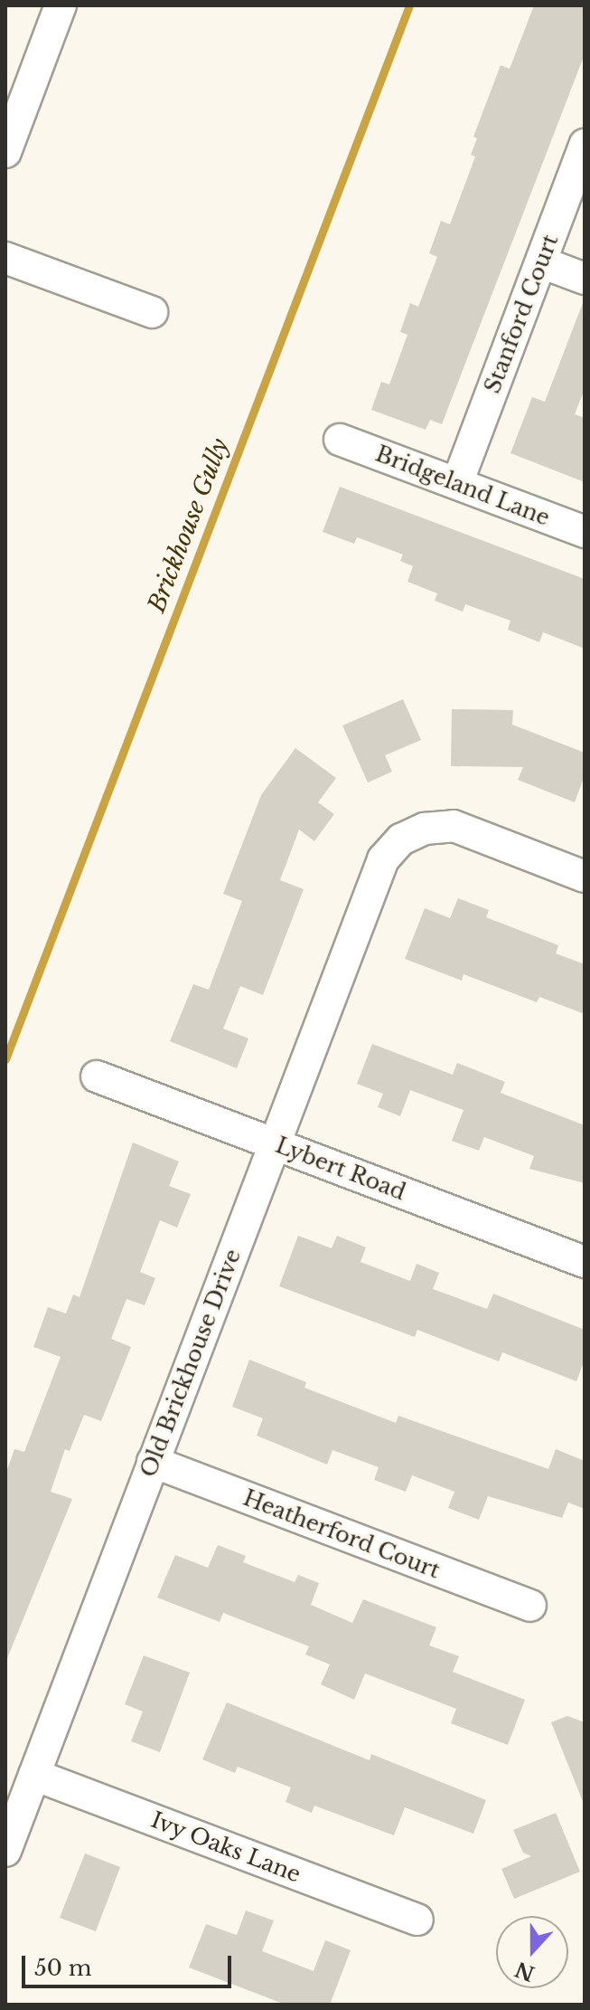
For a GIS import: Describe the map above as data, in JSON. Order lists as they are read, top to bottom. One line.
{"streets":{"street":["Stanford Court","Bridgeland Lane","Lybert Road","Old Brickhouse Drive","Heatherford Court","Ivy Oaks Lane"]},"crossings":[["Stanford Court","Bridgeland Lane"],["Lybert Road","Old Brickhouse Drive"],["Old Brickhouse Drive","Heatherford Court"],["Old Brickhouse Drive","Ivy Oaks Lane"]],"water":["Brickhouse Gully"],"scale_bar":"50 m","north":"bottom"}
